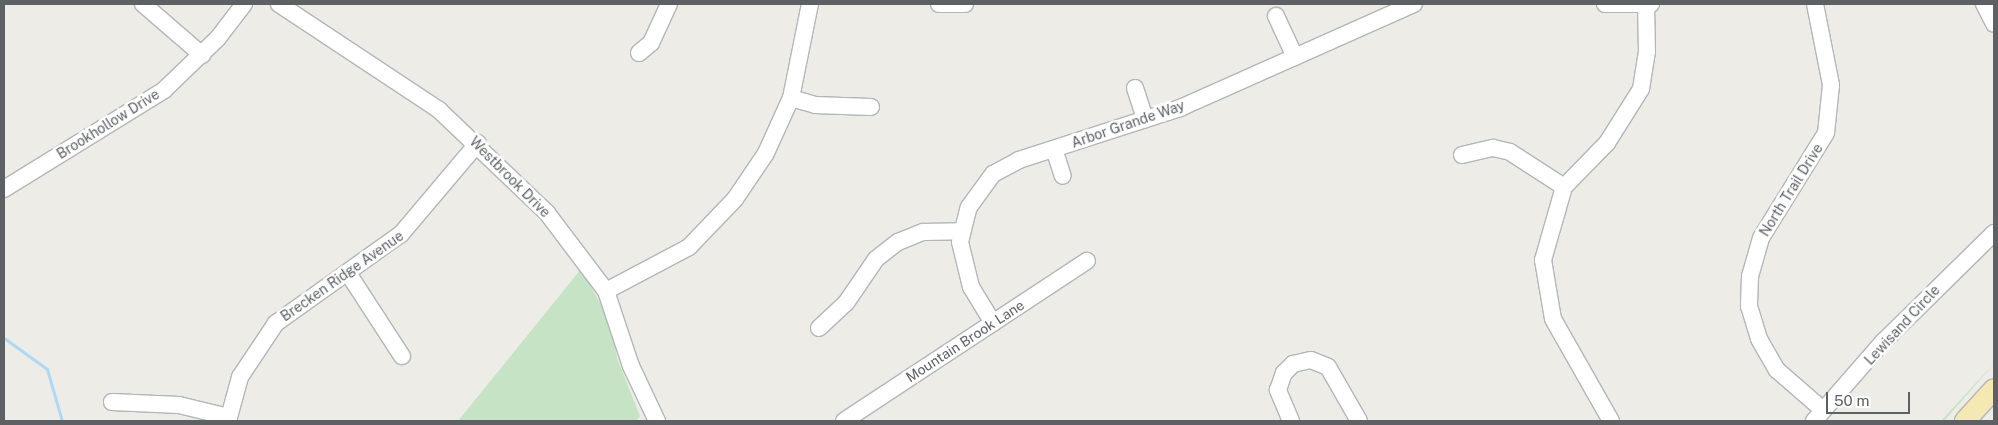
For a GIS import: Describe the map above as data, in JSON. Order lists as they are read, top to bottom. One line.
{"streets":{"street":["Brookhollow Drive","Arbor Grande Way","Westbrook Drive","North Trail Drive","Brecken Ridge Avenue","Lewisand Circle","Mountain Brook Lane"]},"crossings":[["Arbor Grande Way","Mountain Brook Lane"],["Westbrook Drive","Brecken Ridge Avenue"],["North Trail Drive","Lewisand Circle"]],"scale_bar":"50 m"}
